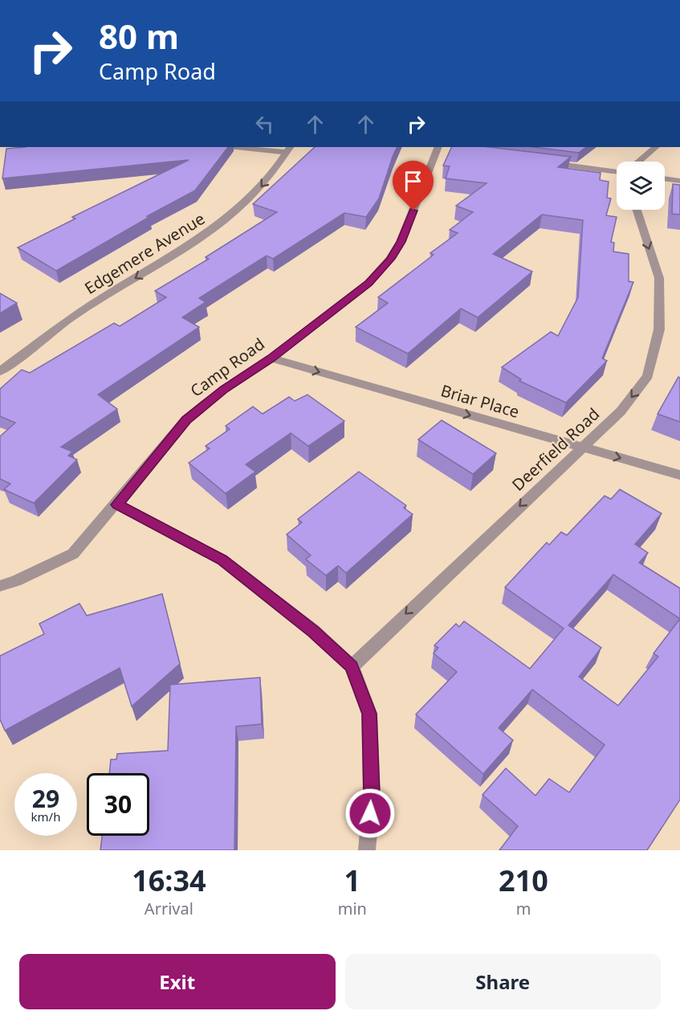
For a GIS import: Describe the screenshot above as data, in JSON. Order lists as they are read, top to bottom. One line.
{"streets":{"street":["Edgemere Avenue","Camp Road","Briar Place","Deerfield Road"]},"crossings":[["Camp Road","Briar Place"],["Briar Place","Deerfield Road"]],"one_way":["Edgemere Avenue","Briar Place","Deerfield Road"],"page":{"turn":["80 m","Camp Road"],"speed":"29 km/h","limit":"30","eta":["16:34","Arrival","1","min","210","m"],"buttons":["Exit","Share"]}}
